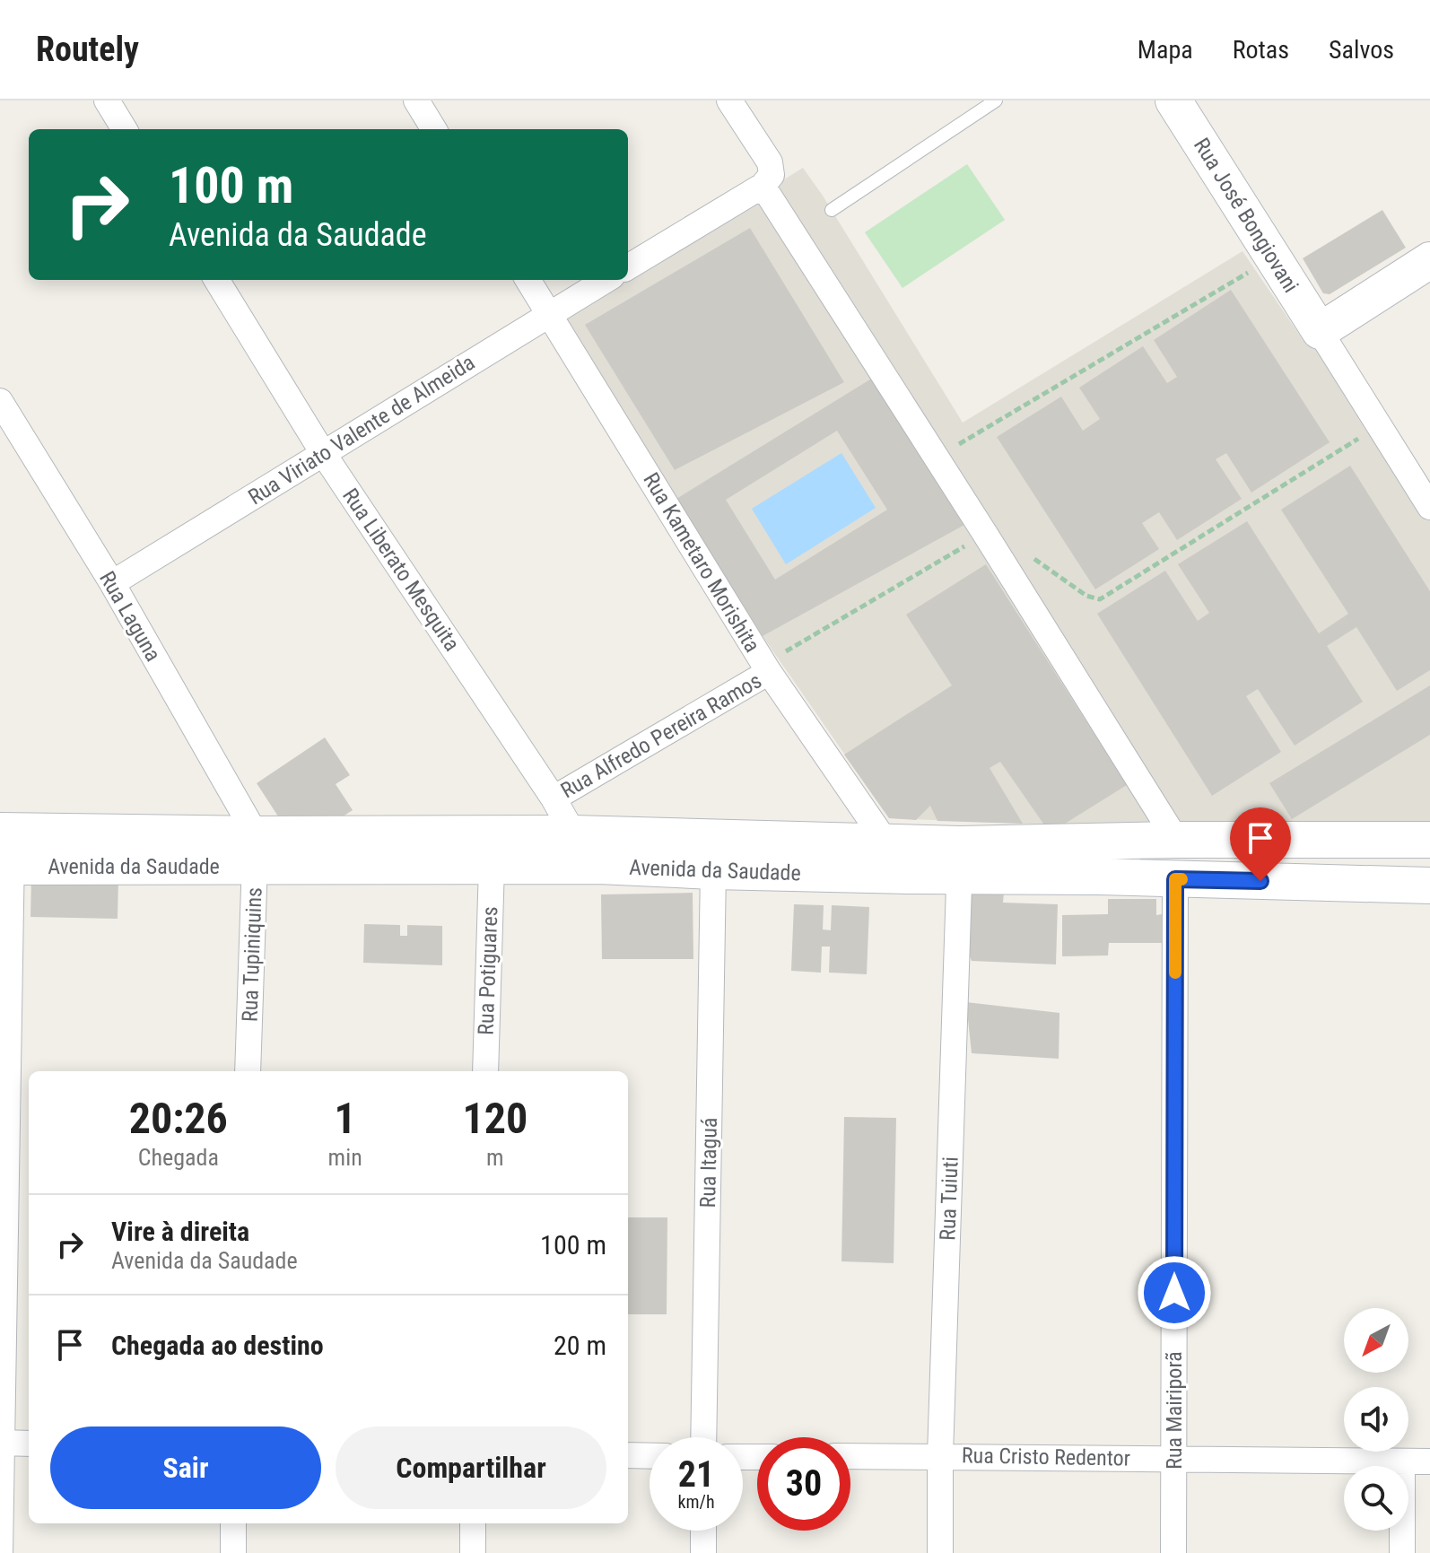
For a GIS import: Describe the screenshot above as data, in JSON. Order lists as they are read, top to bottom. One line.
{"streets":{"street":["Rua José Bongiovani","Rua Viriato Valente de Almeida","Rua Kametaro Morishita","Rua Liberato Mesquita","Rua Laguna","Rua Alfredo Pereira Ramos","Avenida da Saudade","Rua Tupiniquins","Rua Potiguares","Rua Itaguá","Rua Tuiuti","Rua Mairiporã","Rua Cristo Redentor"]},"crossings":[["Rua Viriato Valente de Almeida","Rua Kametaro Morishita"],["Rua Viriato Valente de Almeida","Rua Liberato Mesquita"],["Rua Viriato Valente de Almeida","Rua Laguna"],["Rua Kametaro Morishita","Rua Alfredo Pereira Ramos"],["Rua Kametaro Morishita","Avenida da Saudade"],["Rua Liberato Mesquita","Rua Alfredo Pereira Ramos"],["Rua Liberato Mesquita","Avenida da Saudade"],["Rua Laguna","Avenida da Saudade"],["Rua Laguna","Rua Tupiniquins"],["Avenida da Saudade","Rua Tupiniquins"],["Avenida da Saudade","Rua Potiguares"],["Avenida da Saudade","Rua Itaguá"],["Avenida da Saudade","Rua Tuiuti"],["Avenida da Saudade","Rua Mairiporã"],["Rua Tuiuti","Rua Cristo Redentor"],["Rua Mairiporã","Rua Cristo Redentor"]],"north":"bottom left","page":{"header":"Routely","nav":["Mapa","Rotas","Salvos"],"turn":["100 m","Avenida da Saudade"],"eta":["20:26","Chegada","1","min","120","m"],"list":[{"name":"Vire à direita","note":"Avenida da Saudade","value":"100 m"},{"name":"Chegada ao destino","value":"20 m"}],"buttons":["Sair","Compartilhar"],"speed":"21 km/h","limit":"30"}}
